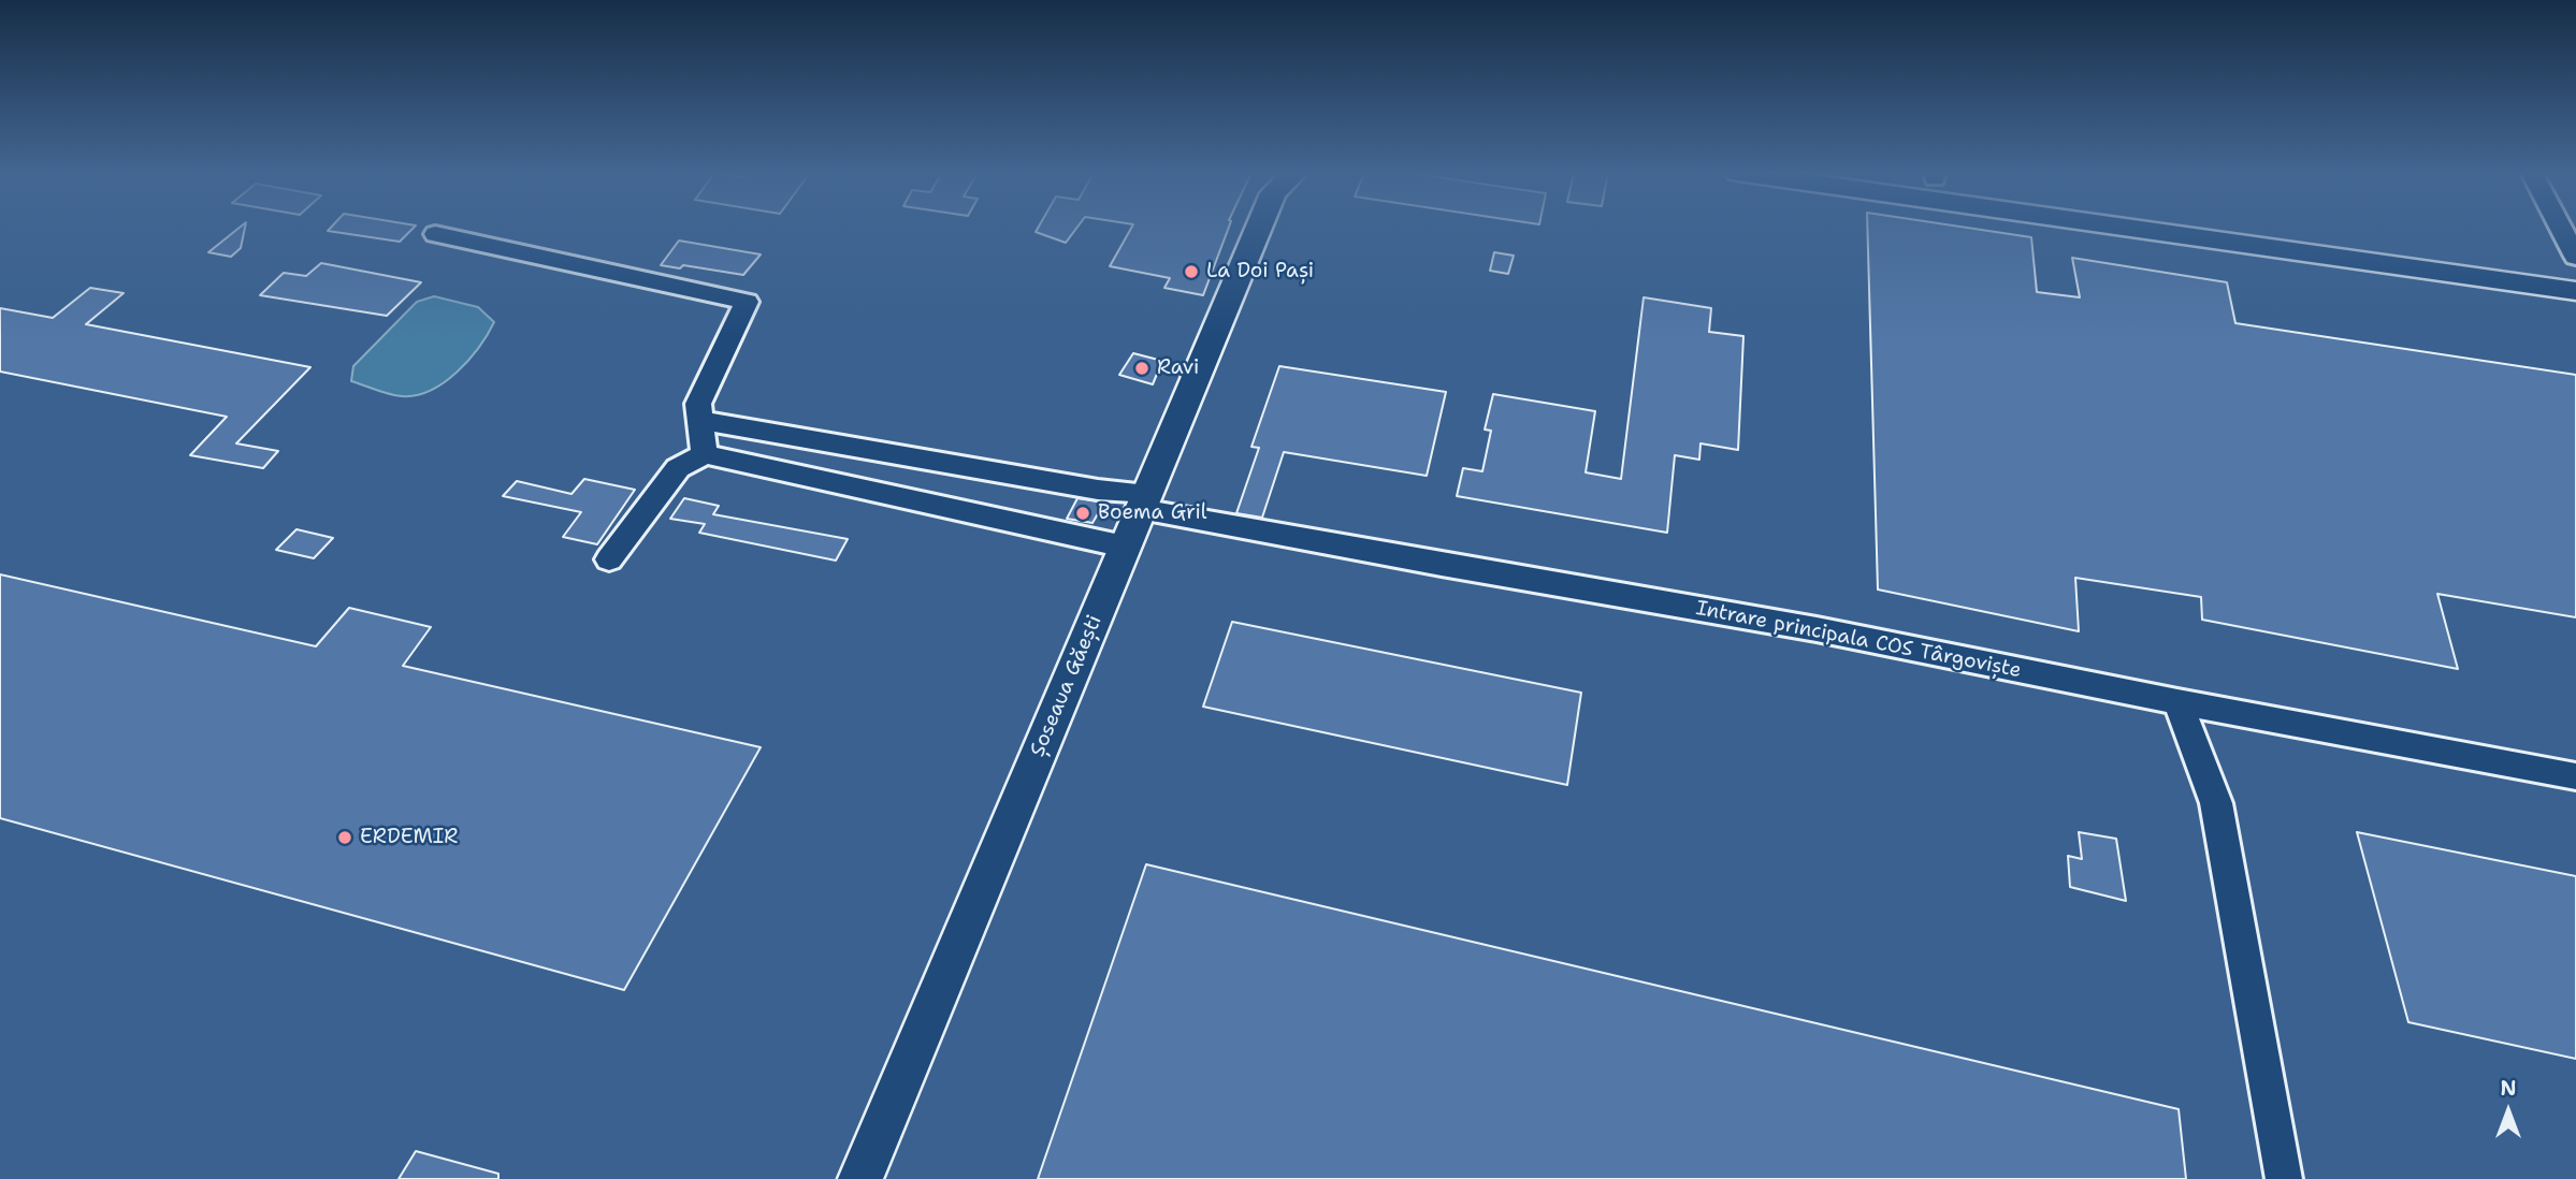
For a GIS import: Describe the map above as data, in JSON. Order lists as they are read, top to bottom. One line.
{"streets":{"main road":["Șoseaua Găești"],"lane":["Intrare principala COS Târgoviște"]},"crossings":[["Intrare principala COS Târgoviște","Șoseaua Găești"]],"places":["La Doi Pași","Ravi","Boema Gril","ERDEMIR"],"north":"top"}
